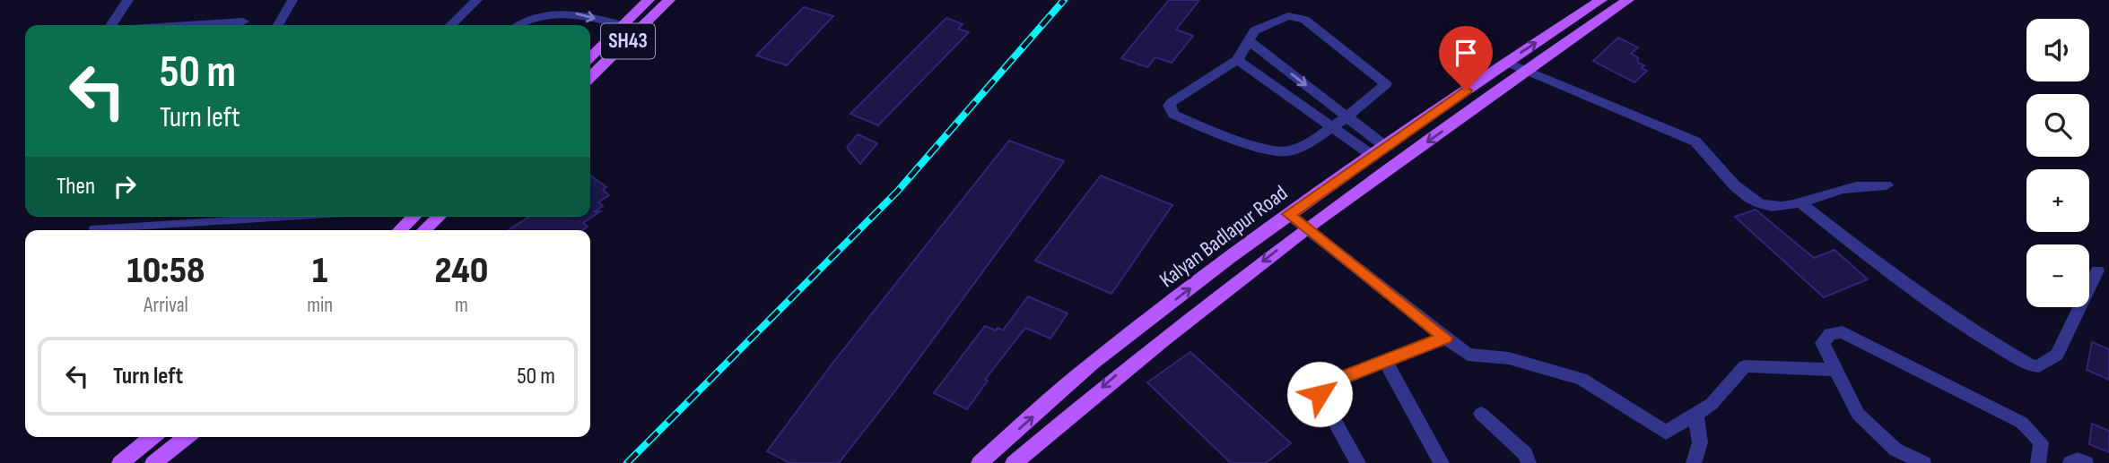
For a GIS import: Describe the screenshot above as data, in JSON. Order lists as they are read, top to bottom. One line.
{"streets":{"main road":["SH43","Kalyan Badlapur Road"]},"page":{"map_buttons":["+","−"],"turn":["50 m","Turn left"],"then":"Then","eta":["10:58","Arrival","1","min","240","m"],"list":[{"name":"Turn left","value":"50 m"}]}}
